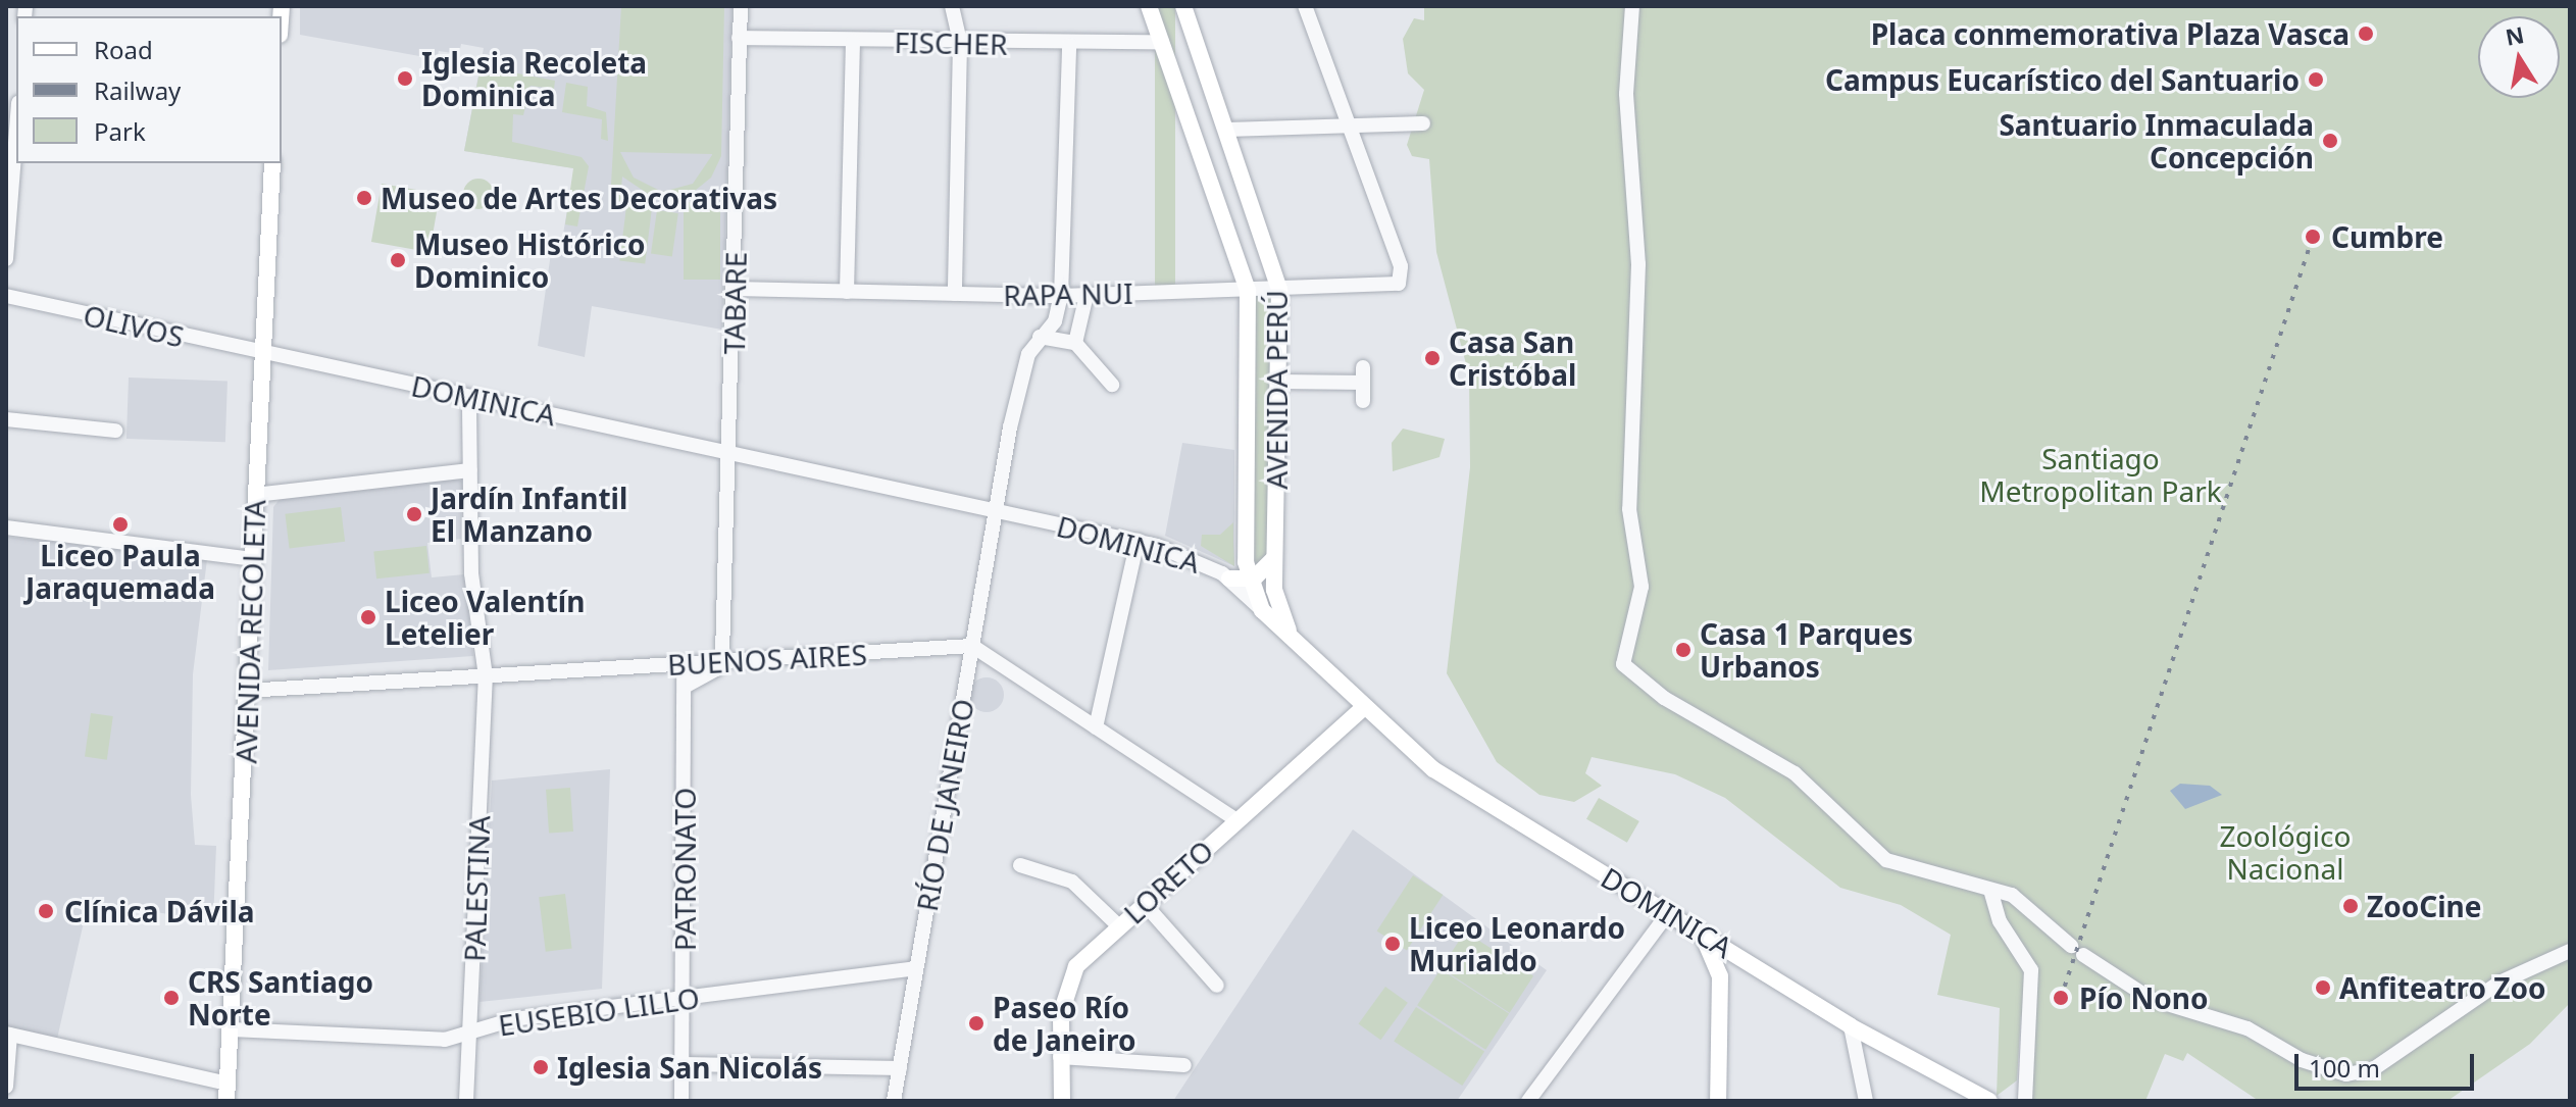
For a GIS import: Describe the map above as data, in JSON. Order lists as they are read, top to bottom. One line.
{"streets":{"main road":["AVENIDA PERÚ","DOMINICA","AVENIDA RECOLETA","LORETO"],"street":["FISCHER","RAPA NUI","TABARE","OLIVOS","BUENOS AIRES","RÍO DE JANEIRO","PATRONATO","PALESTINA","EUSEBIO LILLO"]},"crossings":[["FISCHER","TABARE"],["FISCHER","AVENIDA PERÚ"],["RAPA NUI","TABARE"],["RAPA NUI","AVENIDA PERÚ"],["RAPA NUI","RÍO DE JANEIRO"],["TABARE","DOMINICA"],["TABARE","BUENOS AIRES"],["OLIVOS","DOMINICA"],["OLIVOS","AVENIDA RECOLETA"],["AVENIDA PERÚ","DOMINICA"],["DOMINICA","AVENIDA RECOLETA"],["DOMINICA","RÍO DE JANEIRO"],["DOMINICA","LORETO"],["DOMINICA","PALESTINA"],["AVENIDA RECOLETA","BUENOS AIRES"],["AVENIDA RECOLETA","EUSEBIO LILLO"],["BUENOS AIRES","RÍO DE JANEIRO"],["BUENOS AIRES","PATRONATO"],["BUENOS AIRES","PALESTINA"],["RÍO DE JANEIRO","EUSEBIO LILLO"],["PATRONATO","EUSEBIO LILLO"],["PALESTINA","EUSEBIO LILLO"]],"parks":["Santiago Metropolitan Park","Zoológico Nacional"],"places":["Placa conmemorativa Plaza Vasca","Iglesia Recoleta Dominica","Campus Eucarístico del Santuario","Santuario Inmaculada Concepción","Museo de Artes Decorativas","Cumbre","Museo Histórico Dominico","Casa San Cristóbal","Jardín Infantil El Manzano","Liceo Paula Jaraquemada","Liceo Valentín Letelier","Casa 1 Parques Urbanos","ZooCine","Clínica Dávila","Liceo Leonardo Murialdo","Anfiteatro Zoo","CRS Santiago Norte","Pío Nono","Paseo Río de Janeiro","Iglesia San Nicolás"],"legend":["Road","Railway","Park"],"scale_bar":"100 m","north":"top"}
